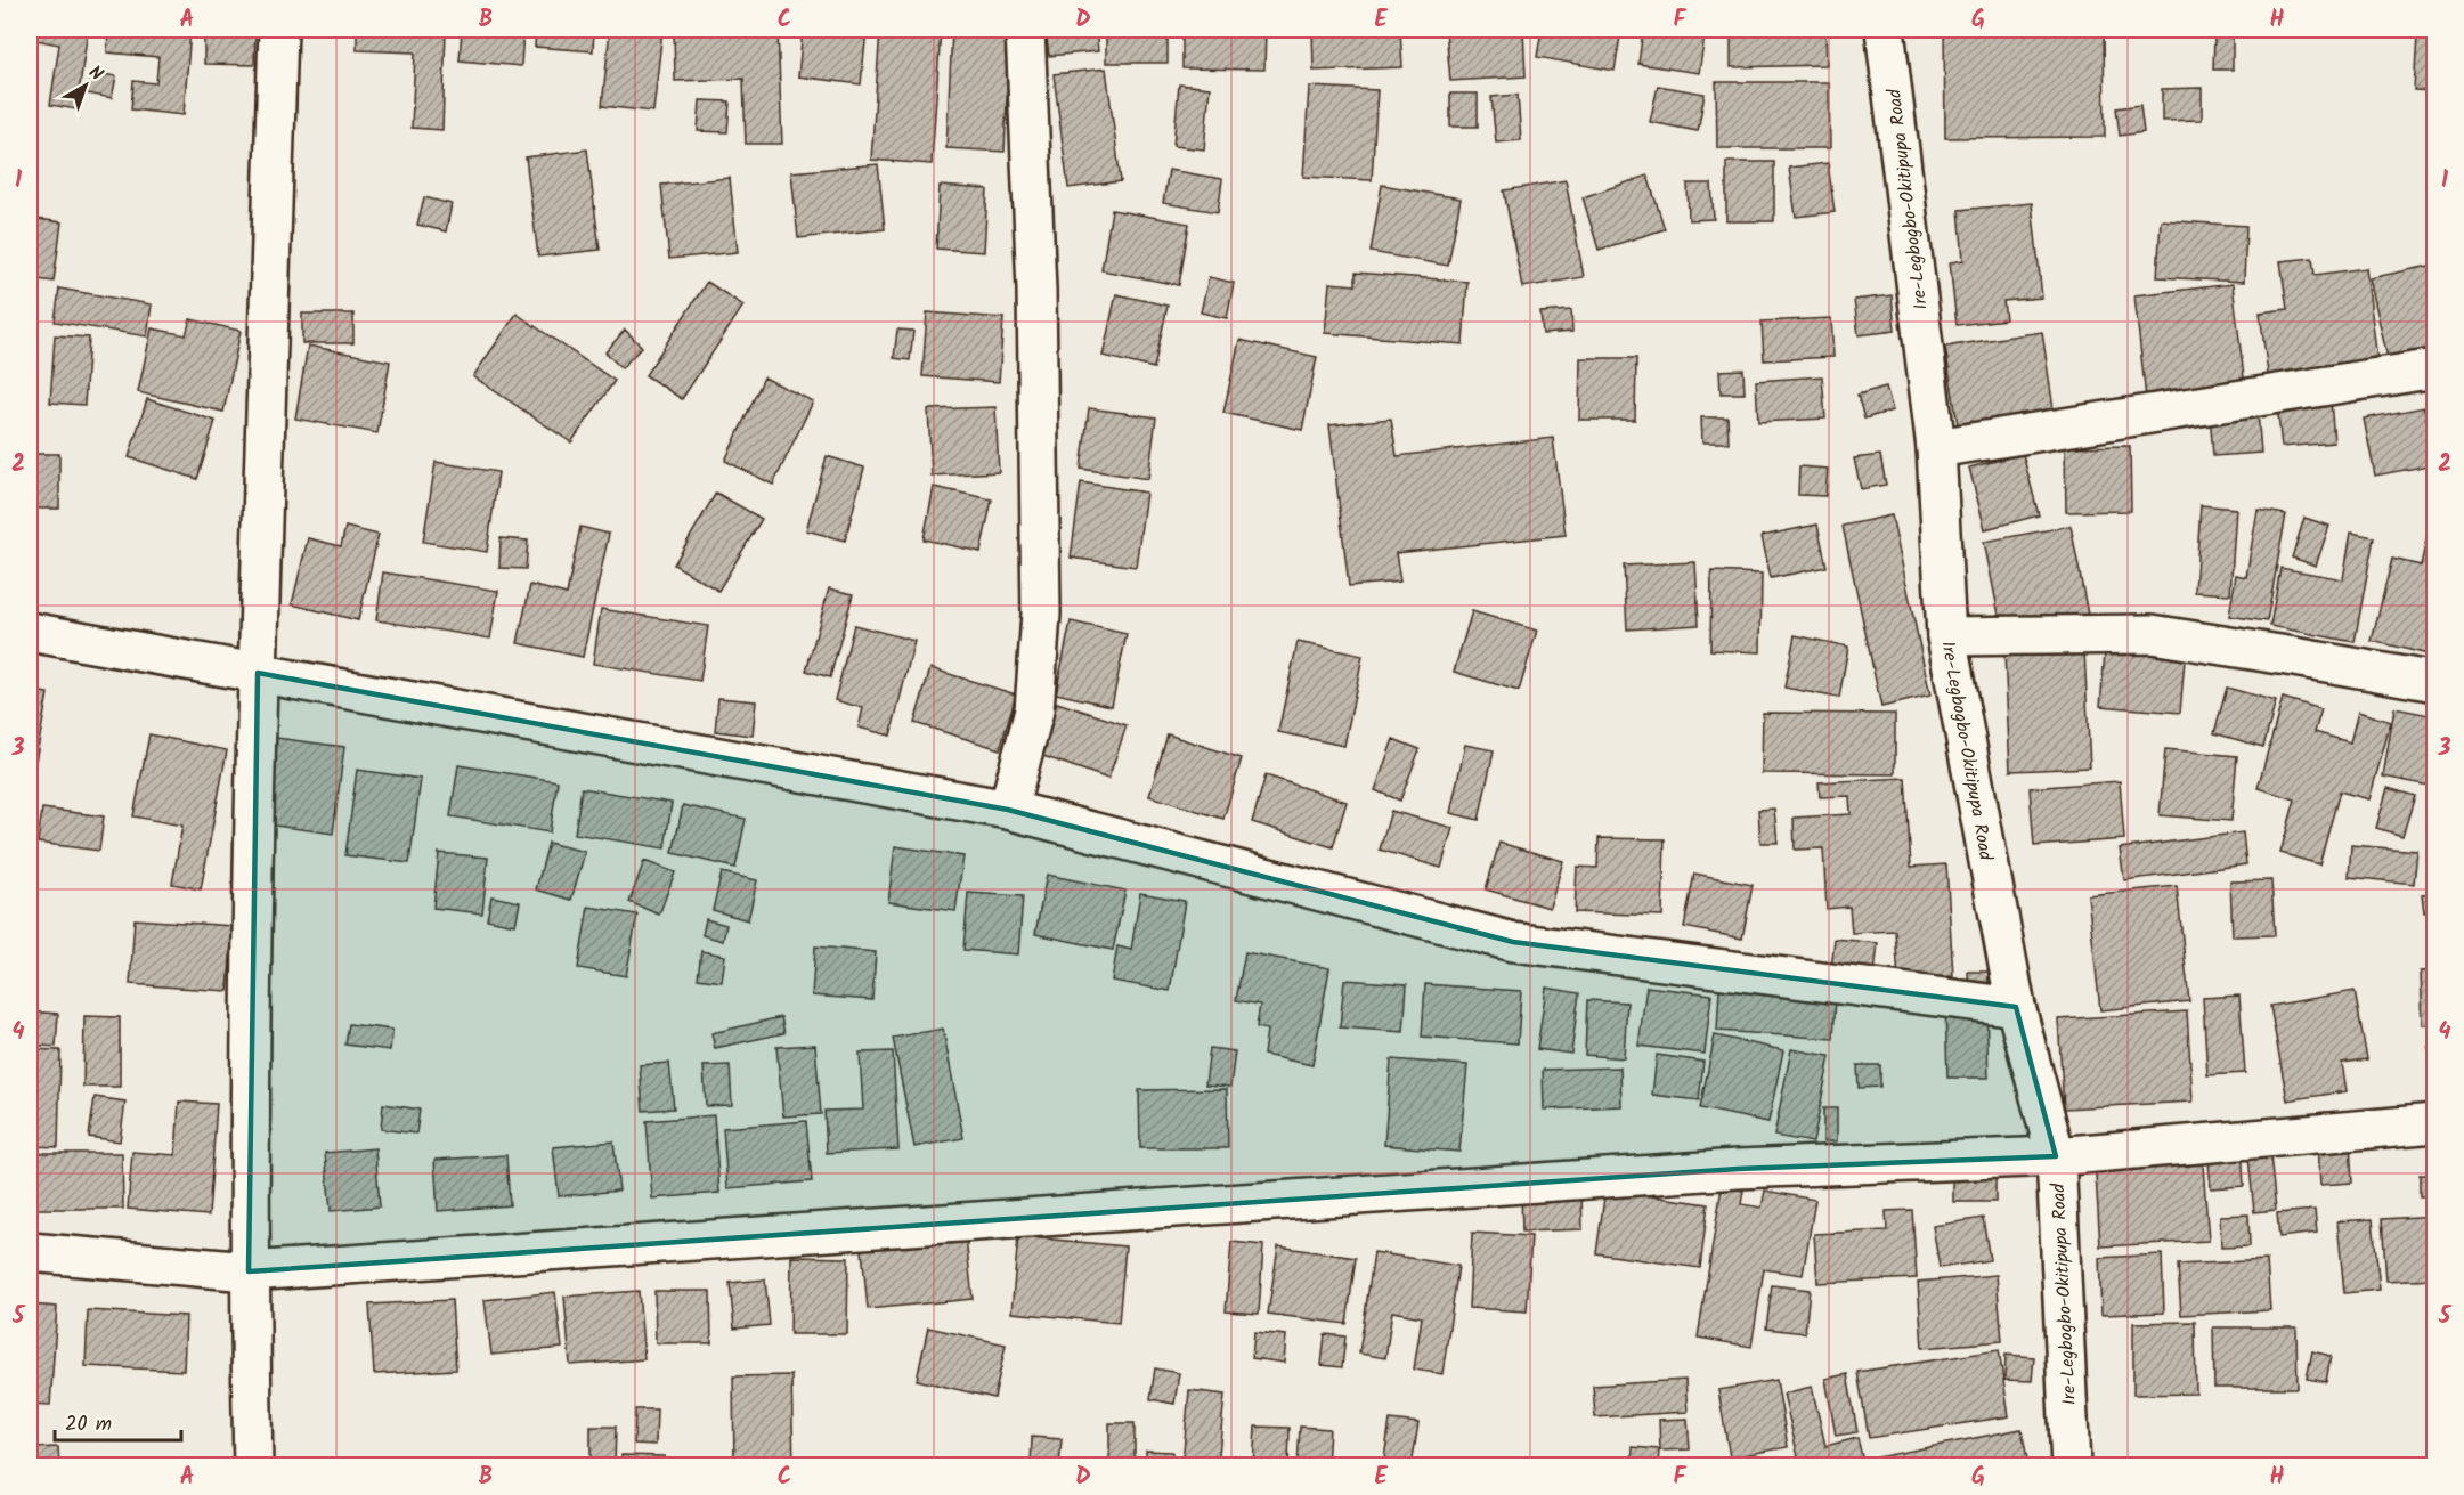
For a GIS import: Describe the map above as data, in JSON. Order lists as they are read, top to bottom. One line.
{"streets":{"street":["Ire-Legbogbo-Okitipupa Road"]},"scale_bar":"20 m","north":"top right","grid":{"columns":["A","B","C","D","E","F","G","H"],"rows":["1","2","3","4","5"]}}
